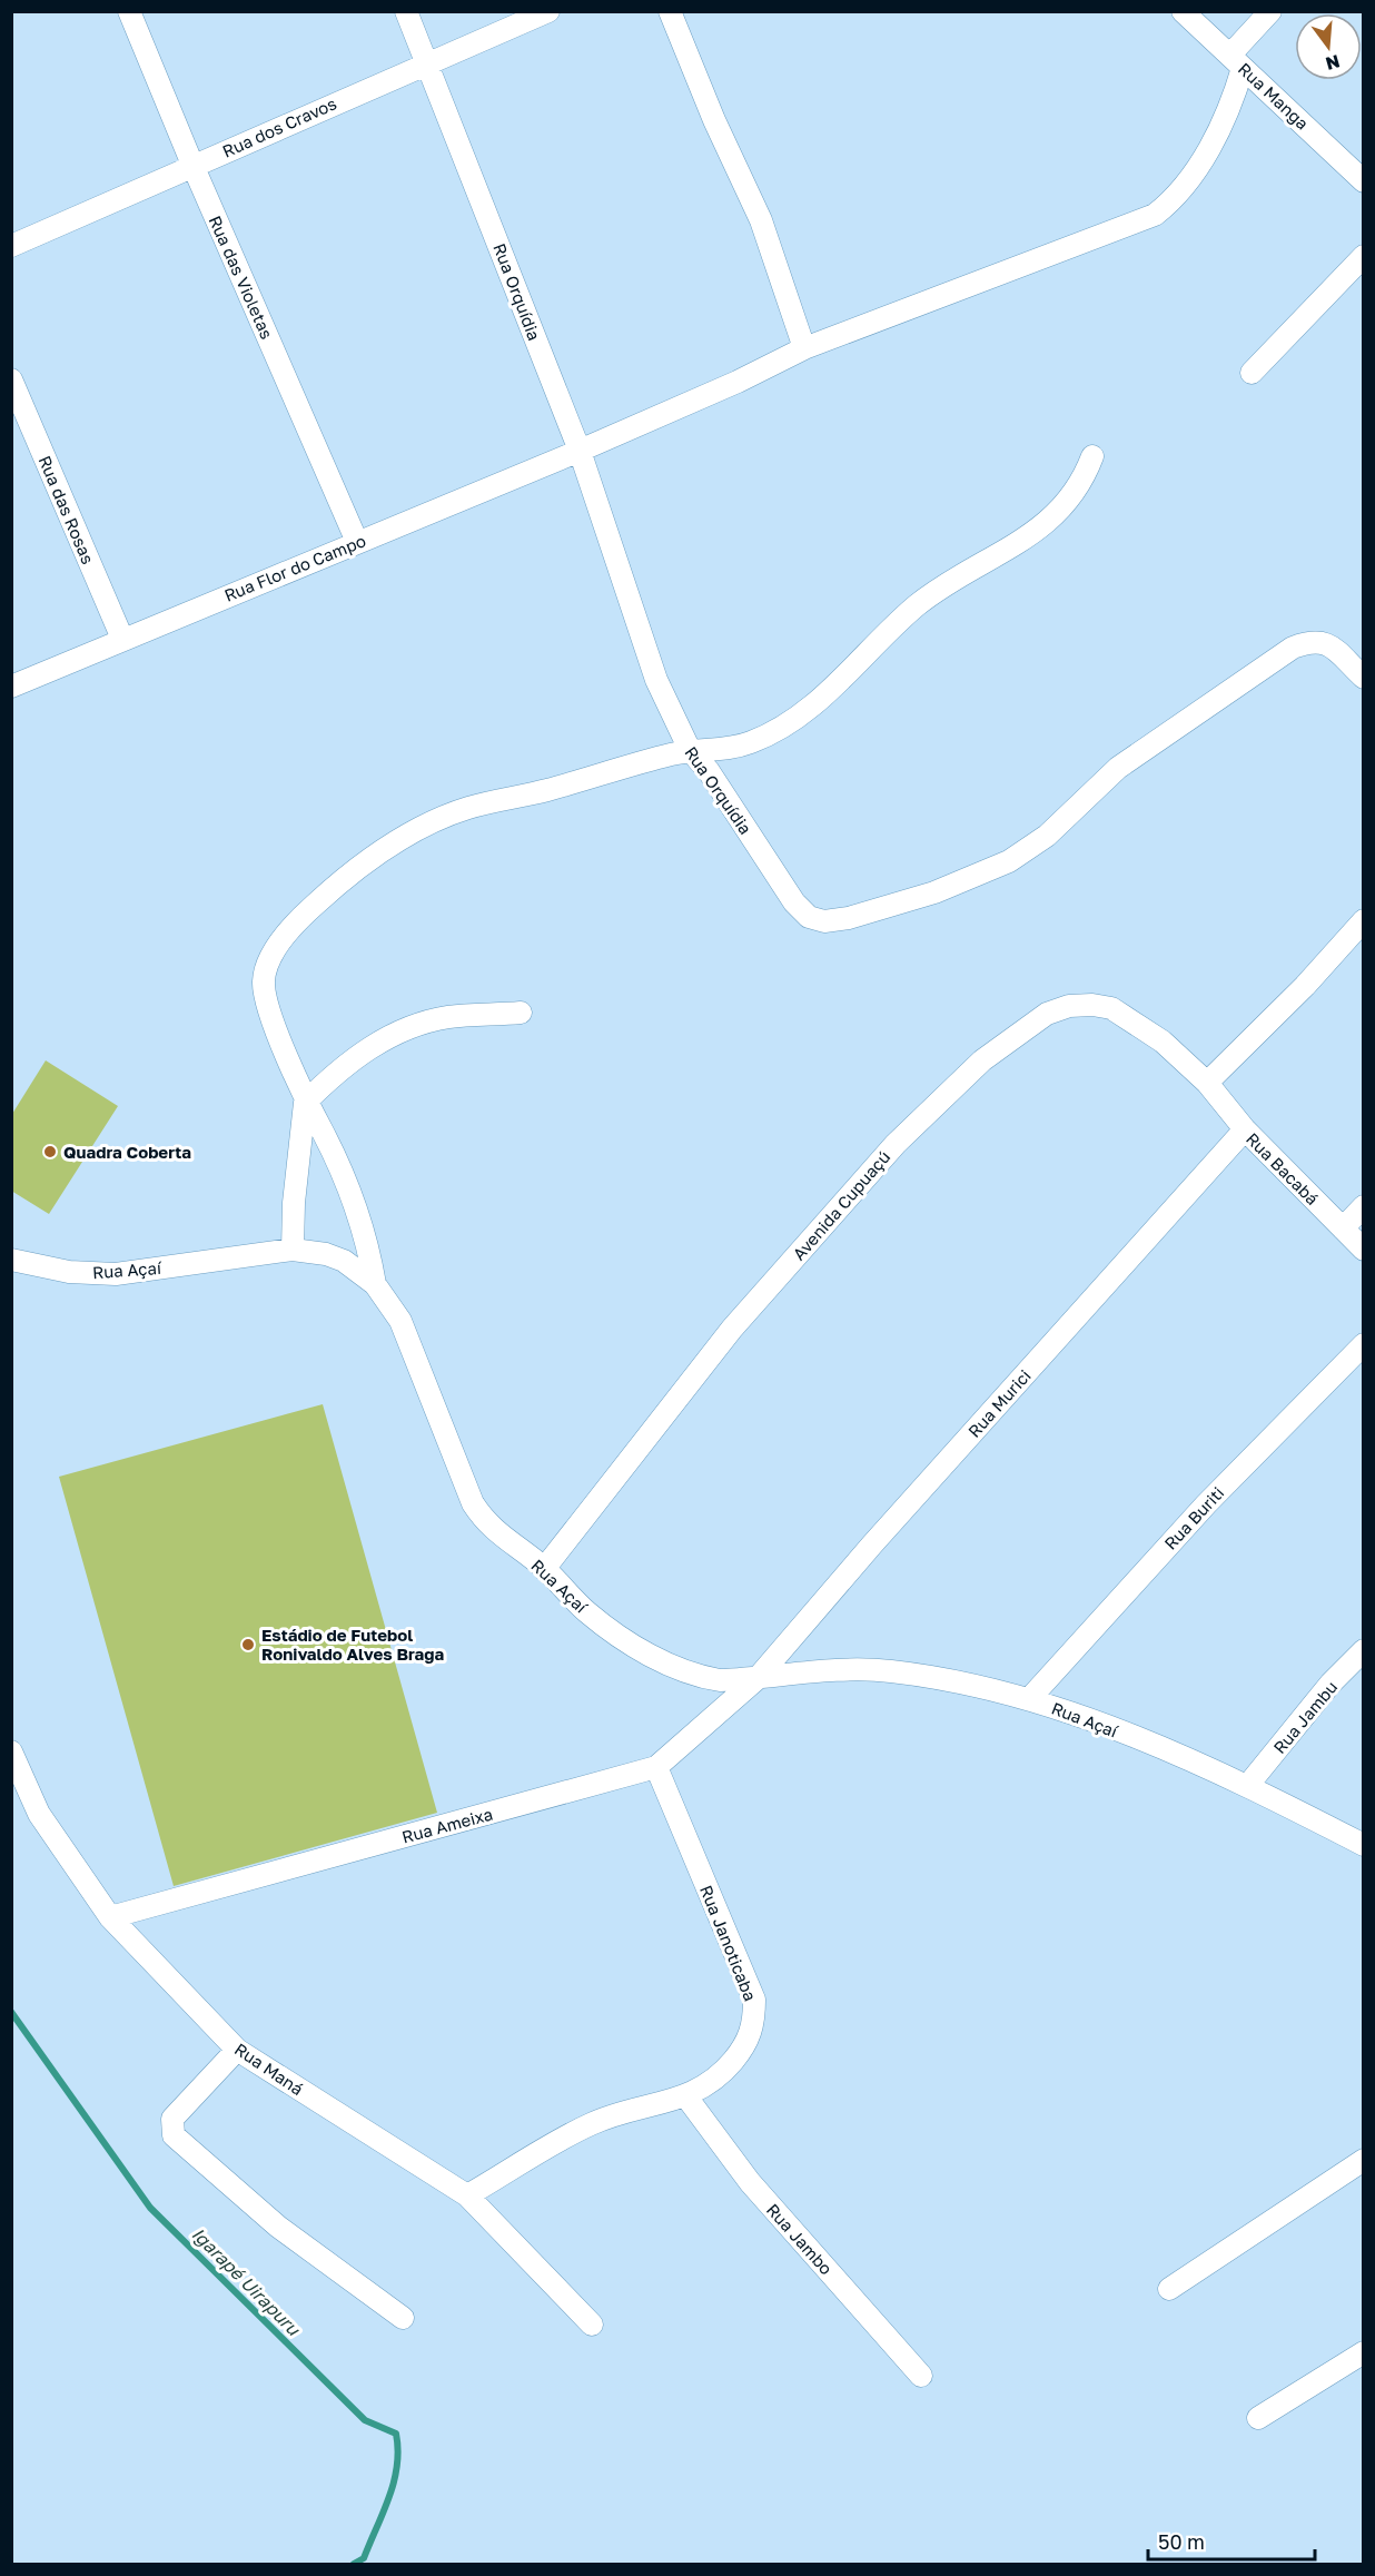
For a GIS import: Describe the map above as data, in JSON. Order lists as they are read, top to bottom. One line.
{"streets":{"street":["Rua Manga","Rua dos Cravos","Rua das Violetas","Rua Orquídia","Rua das Rosas","Rua Flor do Campo","Rua Bacabá","Avenida Cupuaçú","Rua Açaí","Rua Murici","Rua Buriti","Rua Jambu","Rua Ameixa","Rua Janoticaba","Rua Maná","Rua Jambo"]},"crossings":[["Rua Manga","Rua Flor do Campo"],["Rua dos Cravos","Rua das Violetas"],["Rua dos Cravos","Rua Orquídia"],["Rua das Violetas","Rua Flor do Campo"],["Rua Orquídia","Rua Flor do Campo"],["Rua das Rosas","Rua Flor do Campo"],["Rua Bacabá","Avenida Cupuaçú"],["Rua Bacabá","Rua Murici"],["Avenida Cupuaçú","Rua Açaí"],["Rua Açaí","Rua Murici"],["Rua Açaí","Rua Buriti"],["Rua Açaí","Rua Jambu"],["Rua Açaí","Rua Ameixa"],["Rua Murici","Rua Ameixa"],["Rua Ameixa","Rua Janoticaba"],["Rua Ameixa","Rua Maná"],["Rua Janoticaba","Rua Maná"],["Rua Janoticaba","Rua Jambo"]],"water":["Igarapé Uirapuru"],"places":["Quadra Coberta","Estádio de Futebol Ronivaldo Alves Braga"],"scale_bar":"50 m","north":"bottom"}
